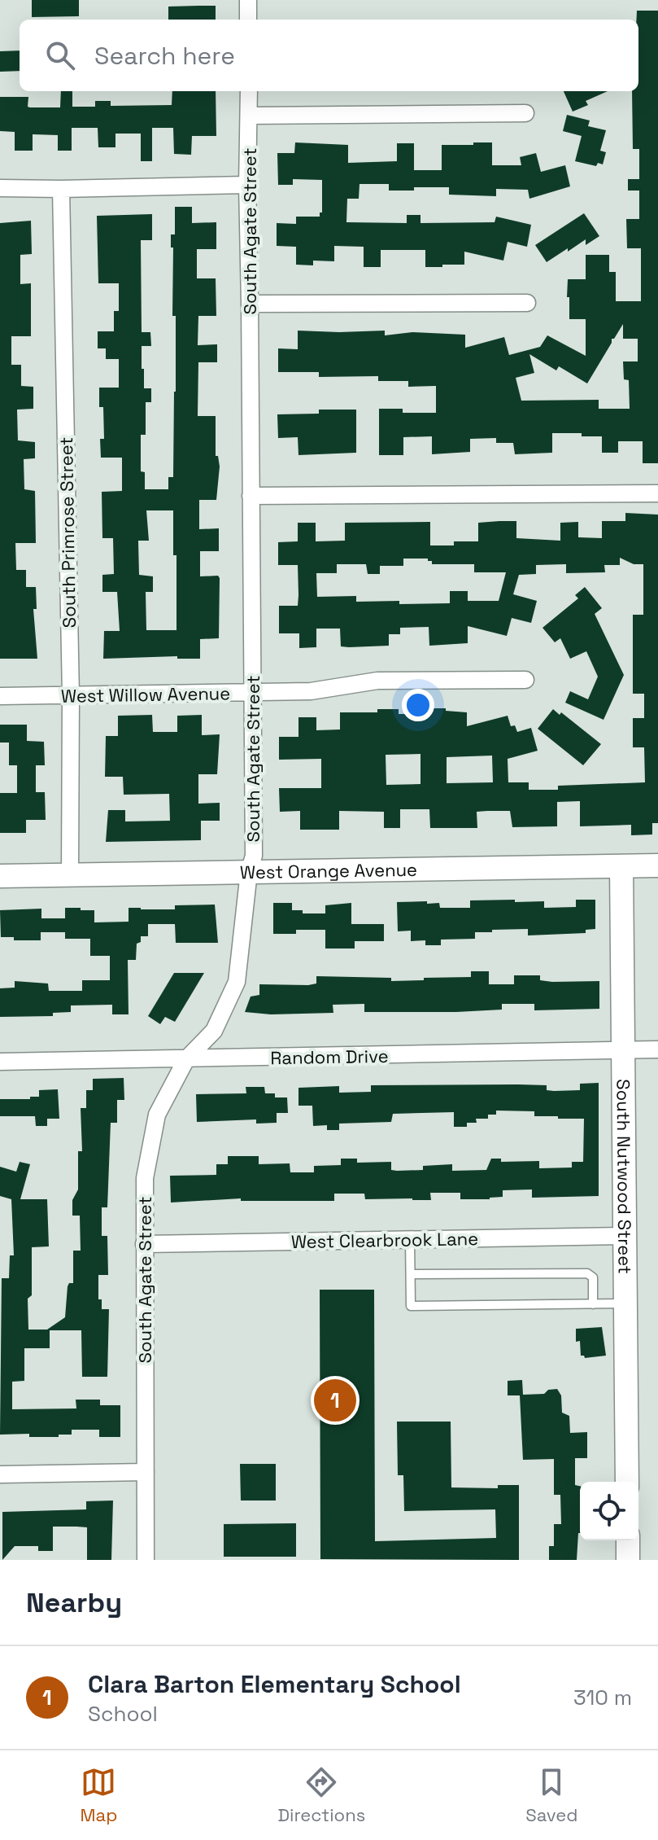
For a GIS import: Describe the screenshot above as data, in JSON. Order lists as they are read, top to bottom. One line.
{"streets":{"street":["South Agate Street","South Primrose Street","West Willow Avenue","West Orange Avenue","Random Drive","South Nutwood Street","West Clearbrook Lane"]},"crossings":[["South Agate Street","West Willow Avenue"],["South Agate Street","West Orange Avenue"],["South Agate Street","Random Drive"],["South Agate Street","West Clearbrook Lane"],["South Primrose Street","West Willow Avenue"],["South Primrose Street","West Orange Avenue"],["West Orange Avenue","South Nutwood Street"],["Random Drive","South Nutwood Street"],["South Nutwood Street","West Clearbrook Lane"]],"page":{"search":"Search here","pins":"1","heading":"Nearby","list":[{"mark":"1","name":"Clara Barton Elementary School","note":"School","value":"310 m"}],"nav":["Map","Directions","Saved"]}}
